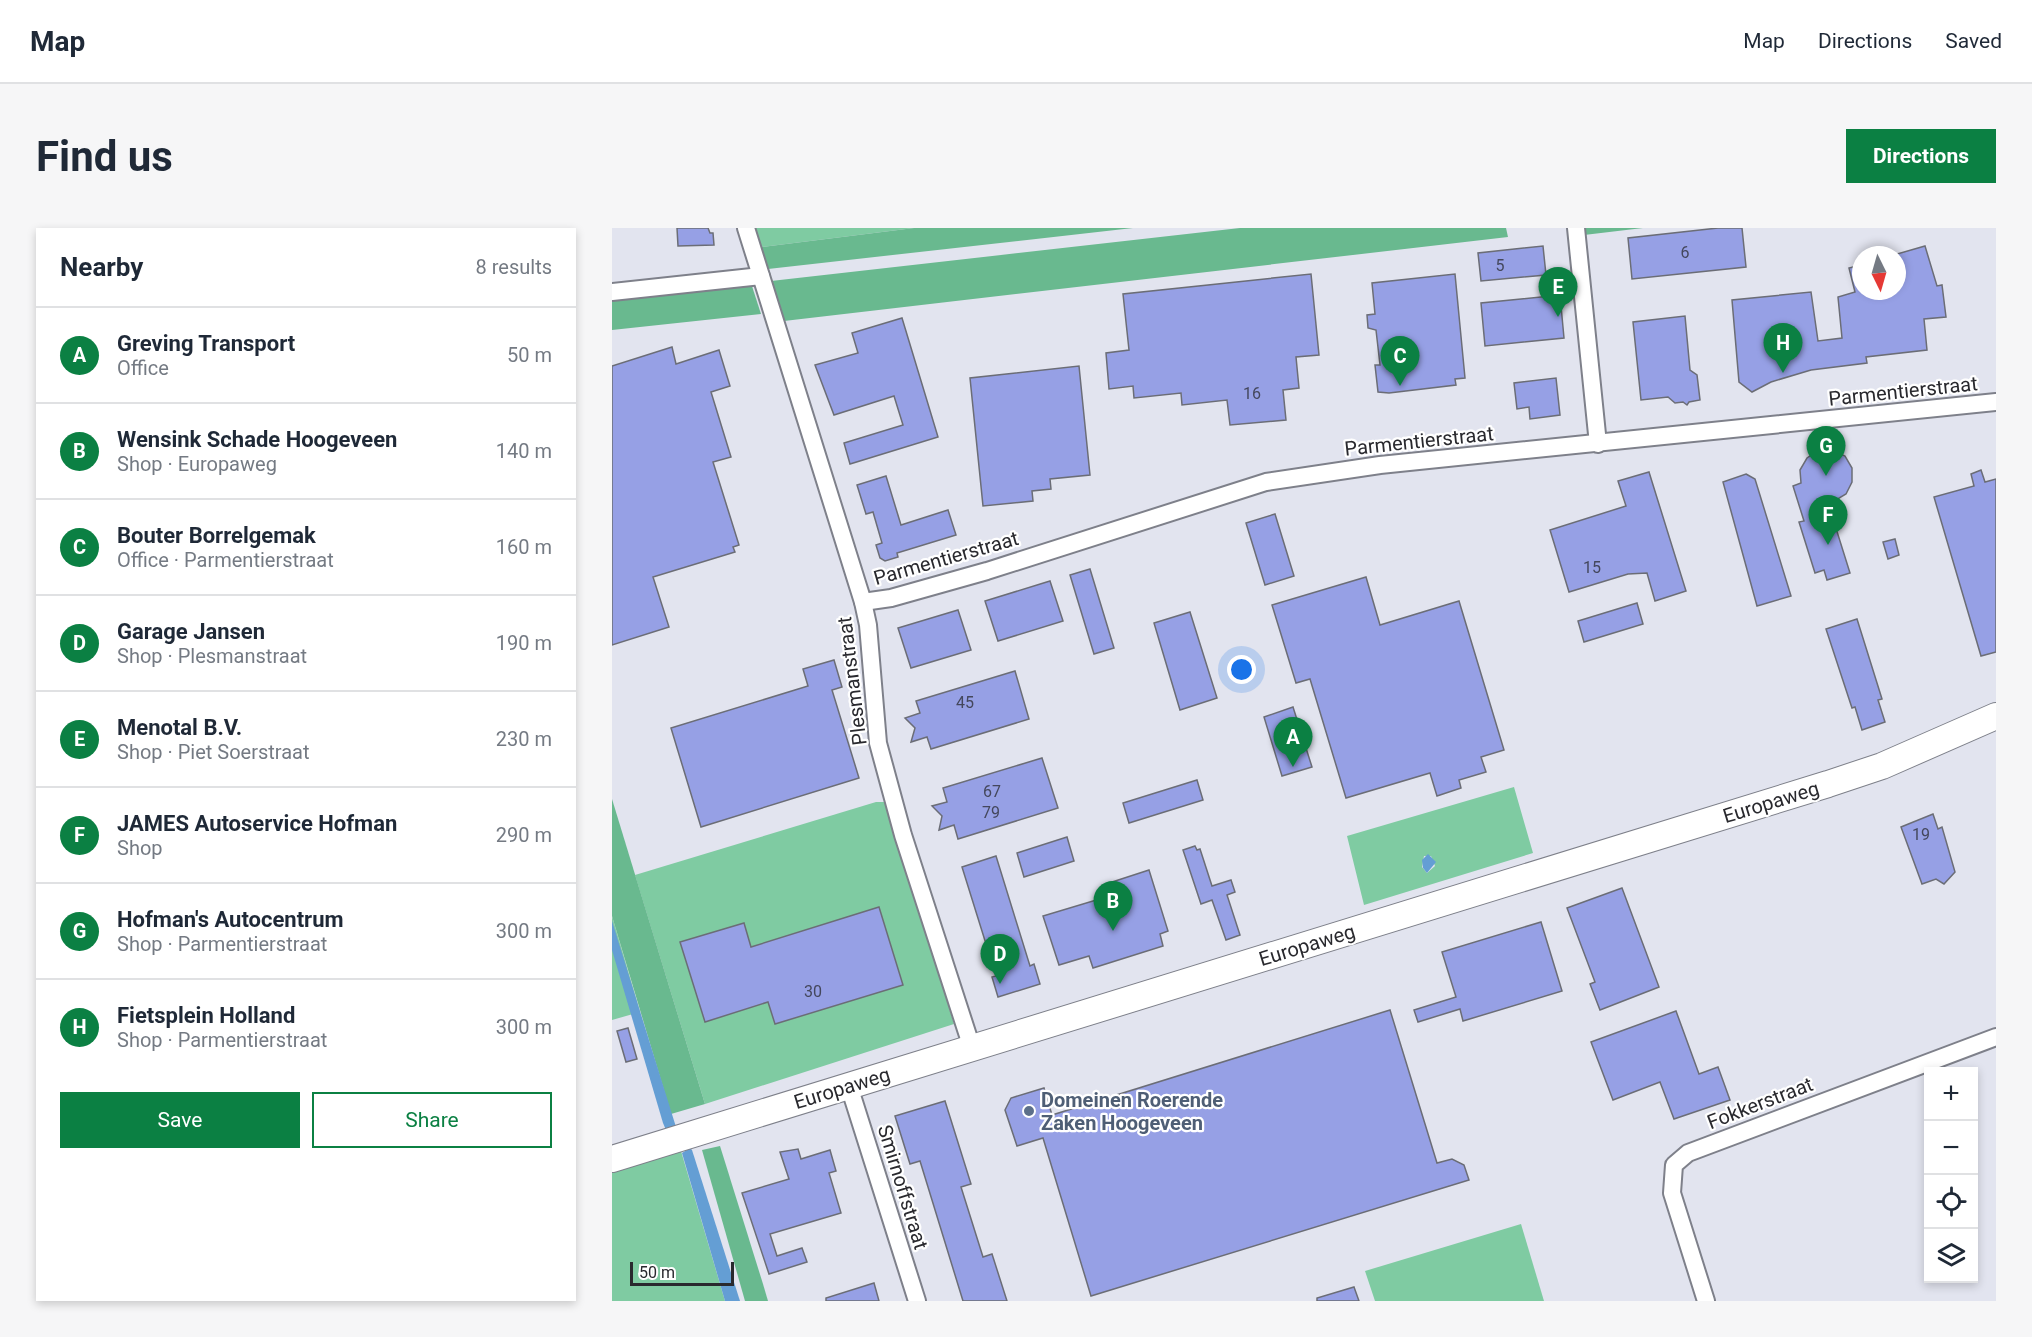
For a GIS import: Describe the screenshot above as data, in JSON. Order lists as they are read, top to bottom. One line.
{"streets":{"main road":["Europaweg"],"street":["Parmentierstraat","Plesmanstraat","Fokkerstraat","Smirnoffstraat"]},"crossings":[["Parmentierstraat","Plesmanstraat"],["Plesmanstraat","Europaweg"],["Europaweg","Smirnoffstraat"]],"places":["Domeinen Roerende Zaken Hoogeveen"],"house_numbers":["6","5","16","15","45","67","79","19","30"],"scale_bar":"50 m","north":"bottom","page":{"header":"Map","nav":["Map","Directions","Saved"],"buttons":["Directions",["Save","Share"]],"title":"Find us","heading":["Nearby","8 results"],"pins":["E","H","C","G","F","A","B","D"],"list":[{"mark":"A","name":"Greving Transport","note":"Office","value":"50 m"},{"mark":"B","name":"Wensink Schade Hoogeveen","note":"Shop · Europaweg","value":"140 m"},{"mark":"C","name":"Bouter Borrelgemak","note":"Office · Parmentierstraat","value":"160 m"},{"mark":"D","name":"Garage Jansen","note":"Shop · Plesmanstraat","value":"190 m"},{"mark":"E","name":"Menotal B.V.","note":"Shop · Piet Soerstraat","value":"230 m"},{"mark":"F","name":"JAMES Autoservice Hofman","note":"Shop","value":"290 m"},{"mark":"G","name":"Hofman's Autocentrum","note":"Shop · Parmentierstraat","value":"300 m"},{"mark":"H","name":"Fietsplein Holland","note":"Shop · Parmentierstraat","value":"300 m"}],"map_buttons":["+","−"],"scale":"50 m"}}
